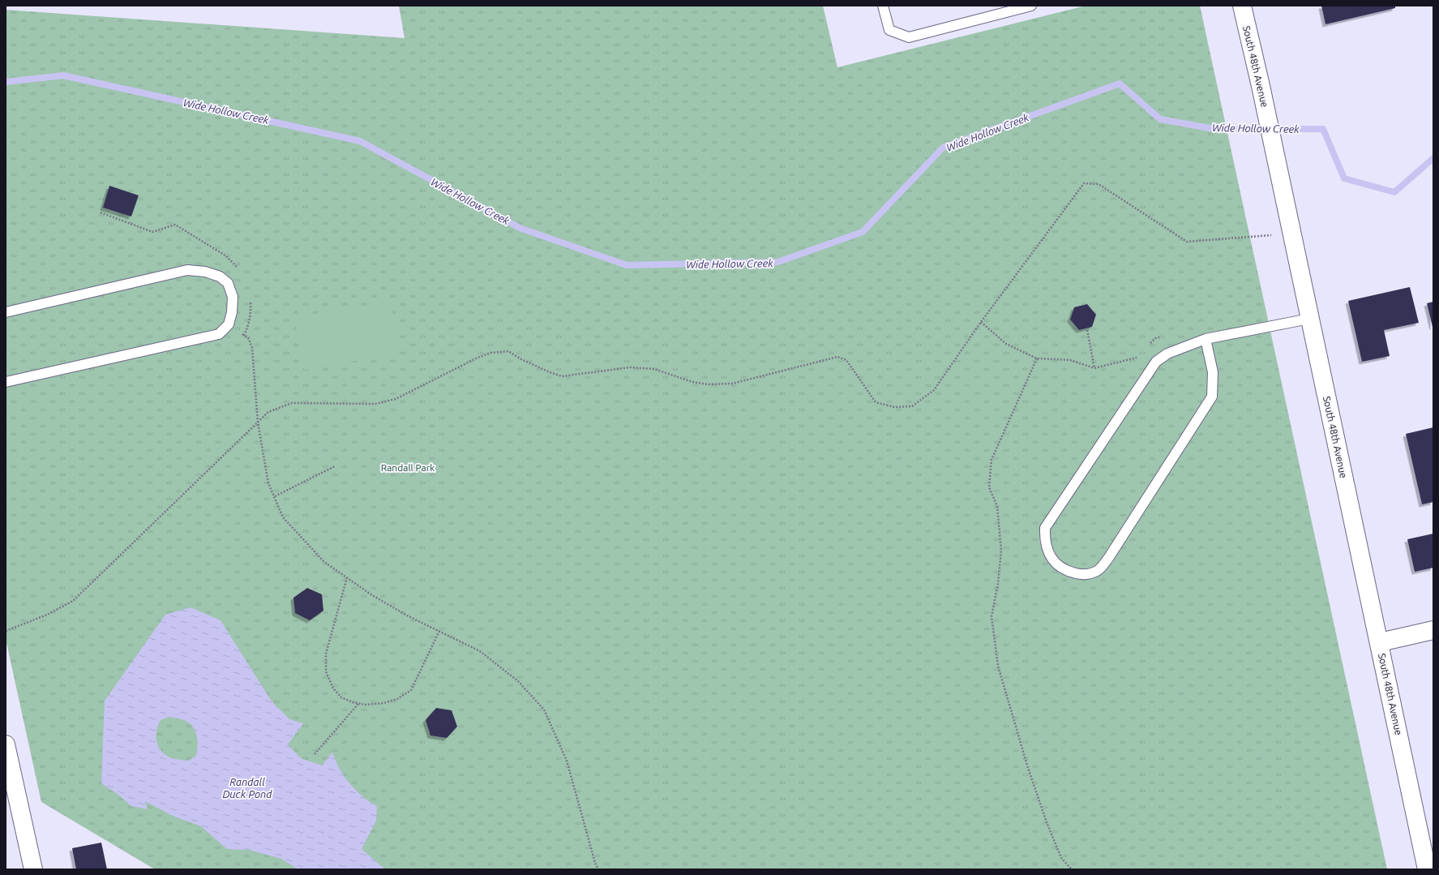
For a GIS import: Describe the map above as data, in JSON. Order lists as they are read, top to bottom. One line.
{"streets":{"street":["South 48th Avenue"]},"water":["Wide Hollow Creek","Randall Duck Pond"],"parks":["Randall Park"]}
